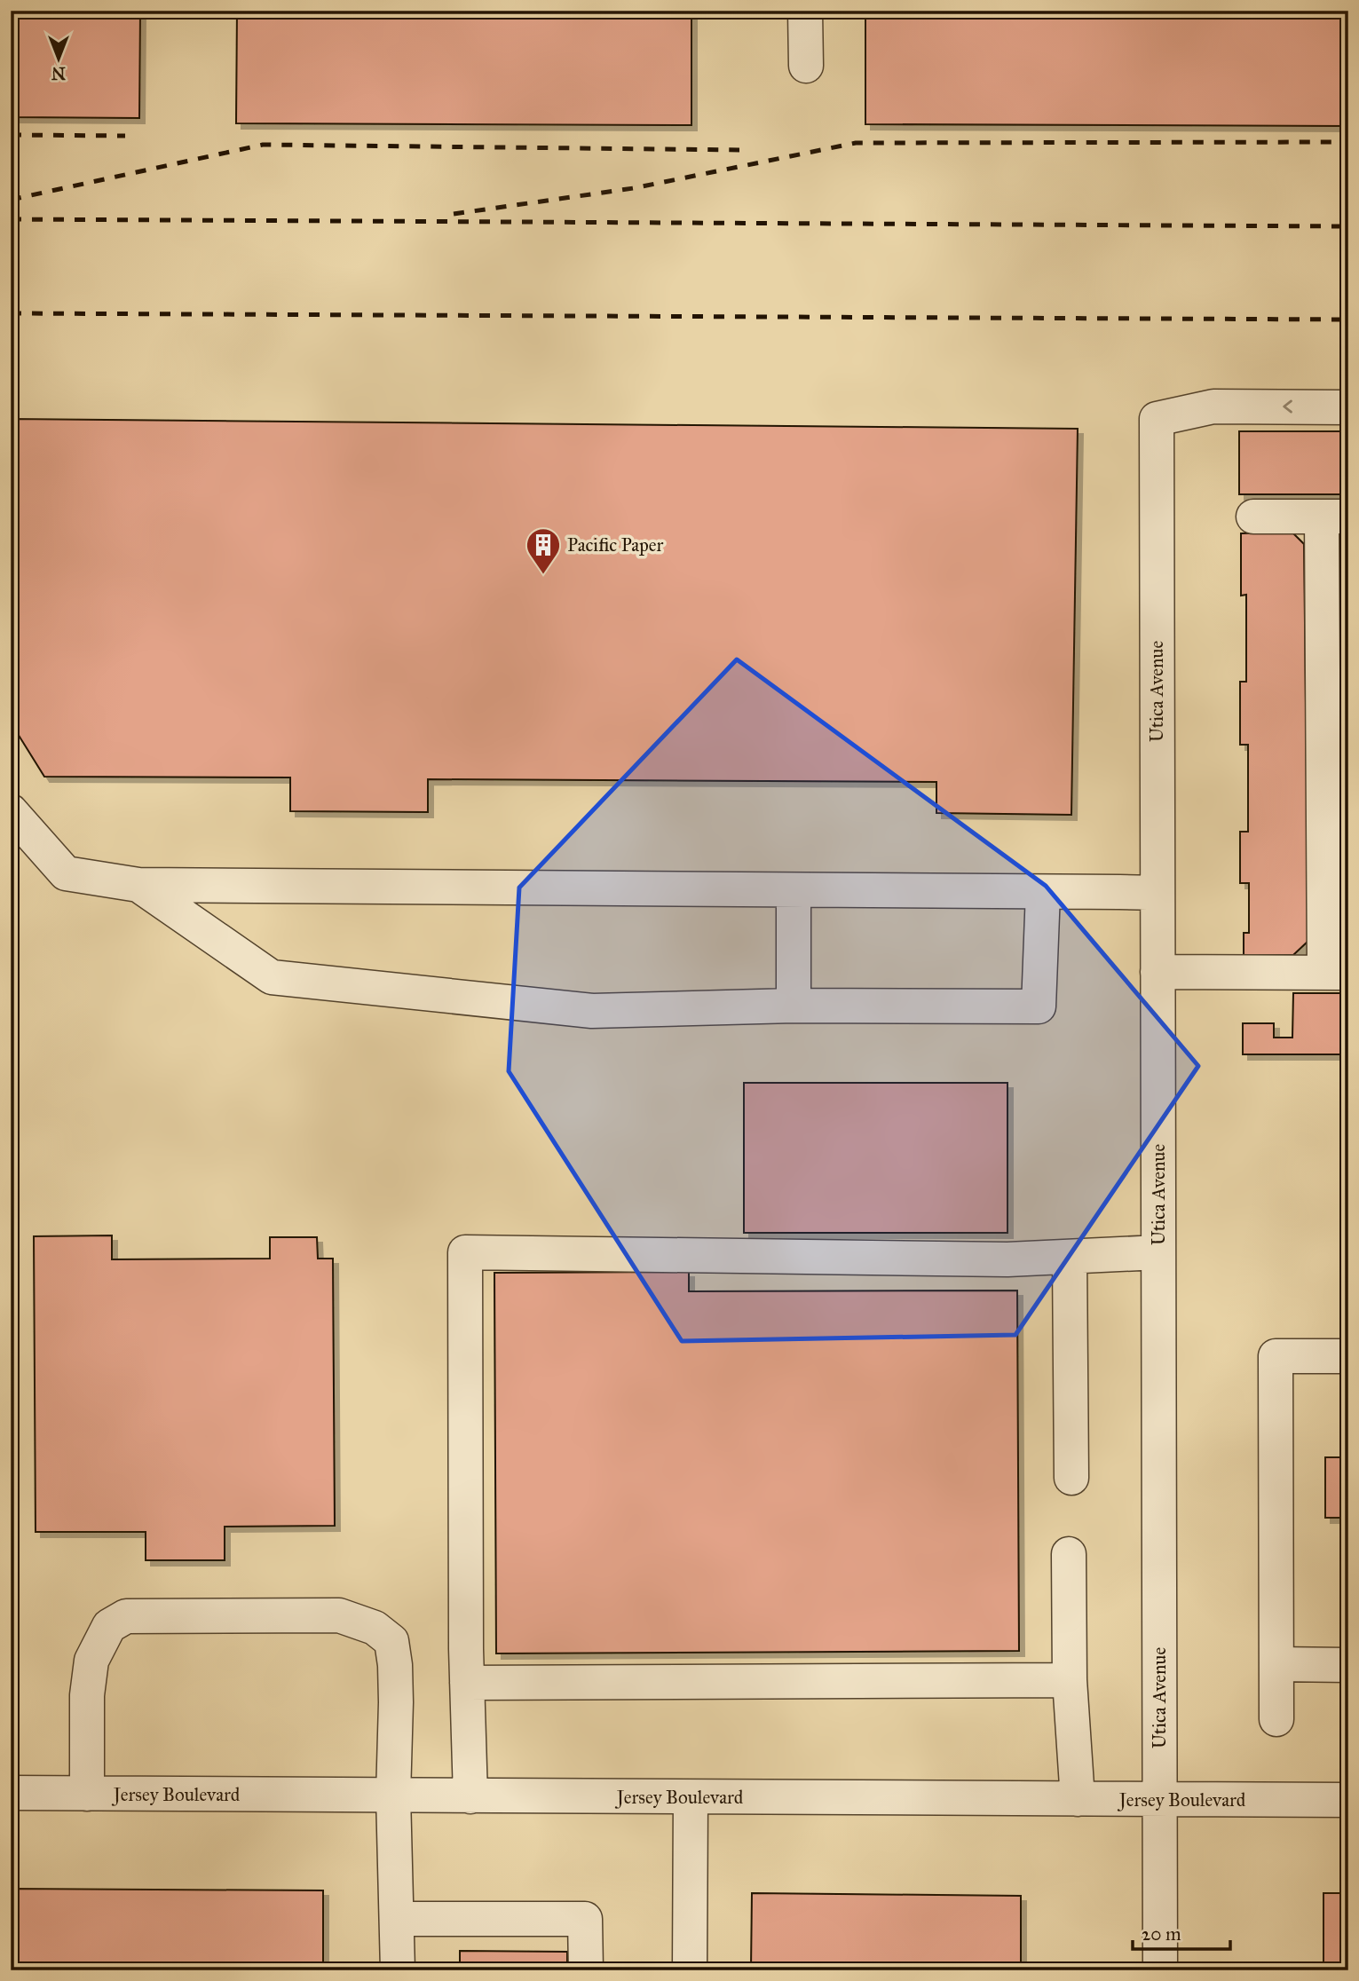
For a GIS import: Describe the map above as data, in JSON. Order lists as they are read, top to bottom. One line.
{"streets":{"street":["Utica Avenue","Jersey Boulevard"]},"crossings":[["Utica Avenue","Jersey Boulevard"]],"places":{"building":["Pacific Paper"]},"scale_bar":"20 m","north":"bottom"}
